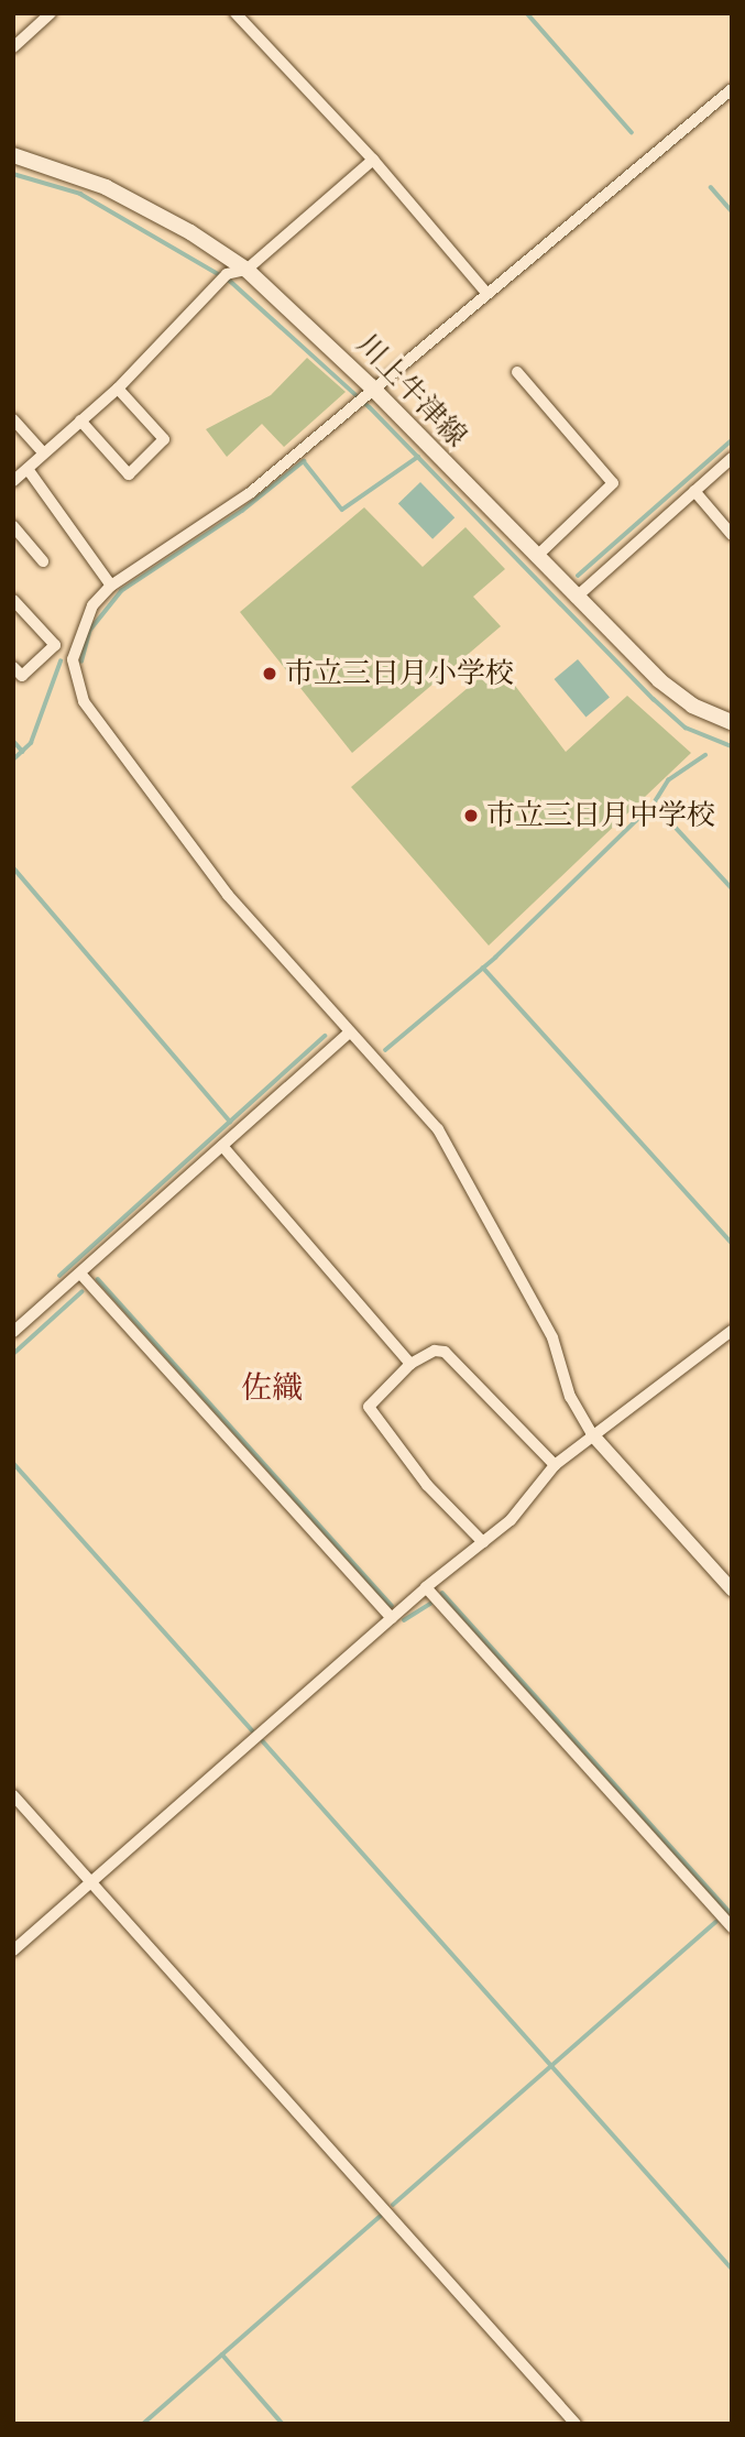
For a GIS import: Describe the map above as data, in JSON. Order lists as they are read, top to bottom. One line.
{"streets":{"main road":["川上牛津線"]},"districts":["佐織"],"places":["市立三日月小学校","市立三日月中学校"]}
